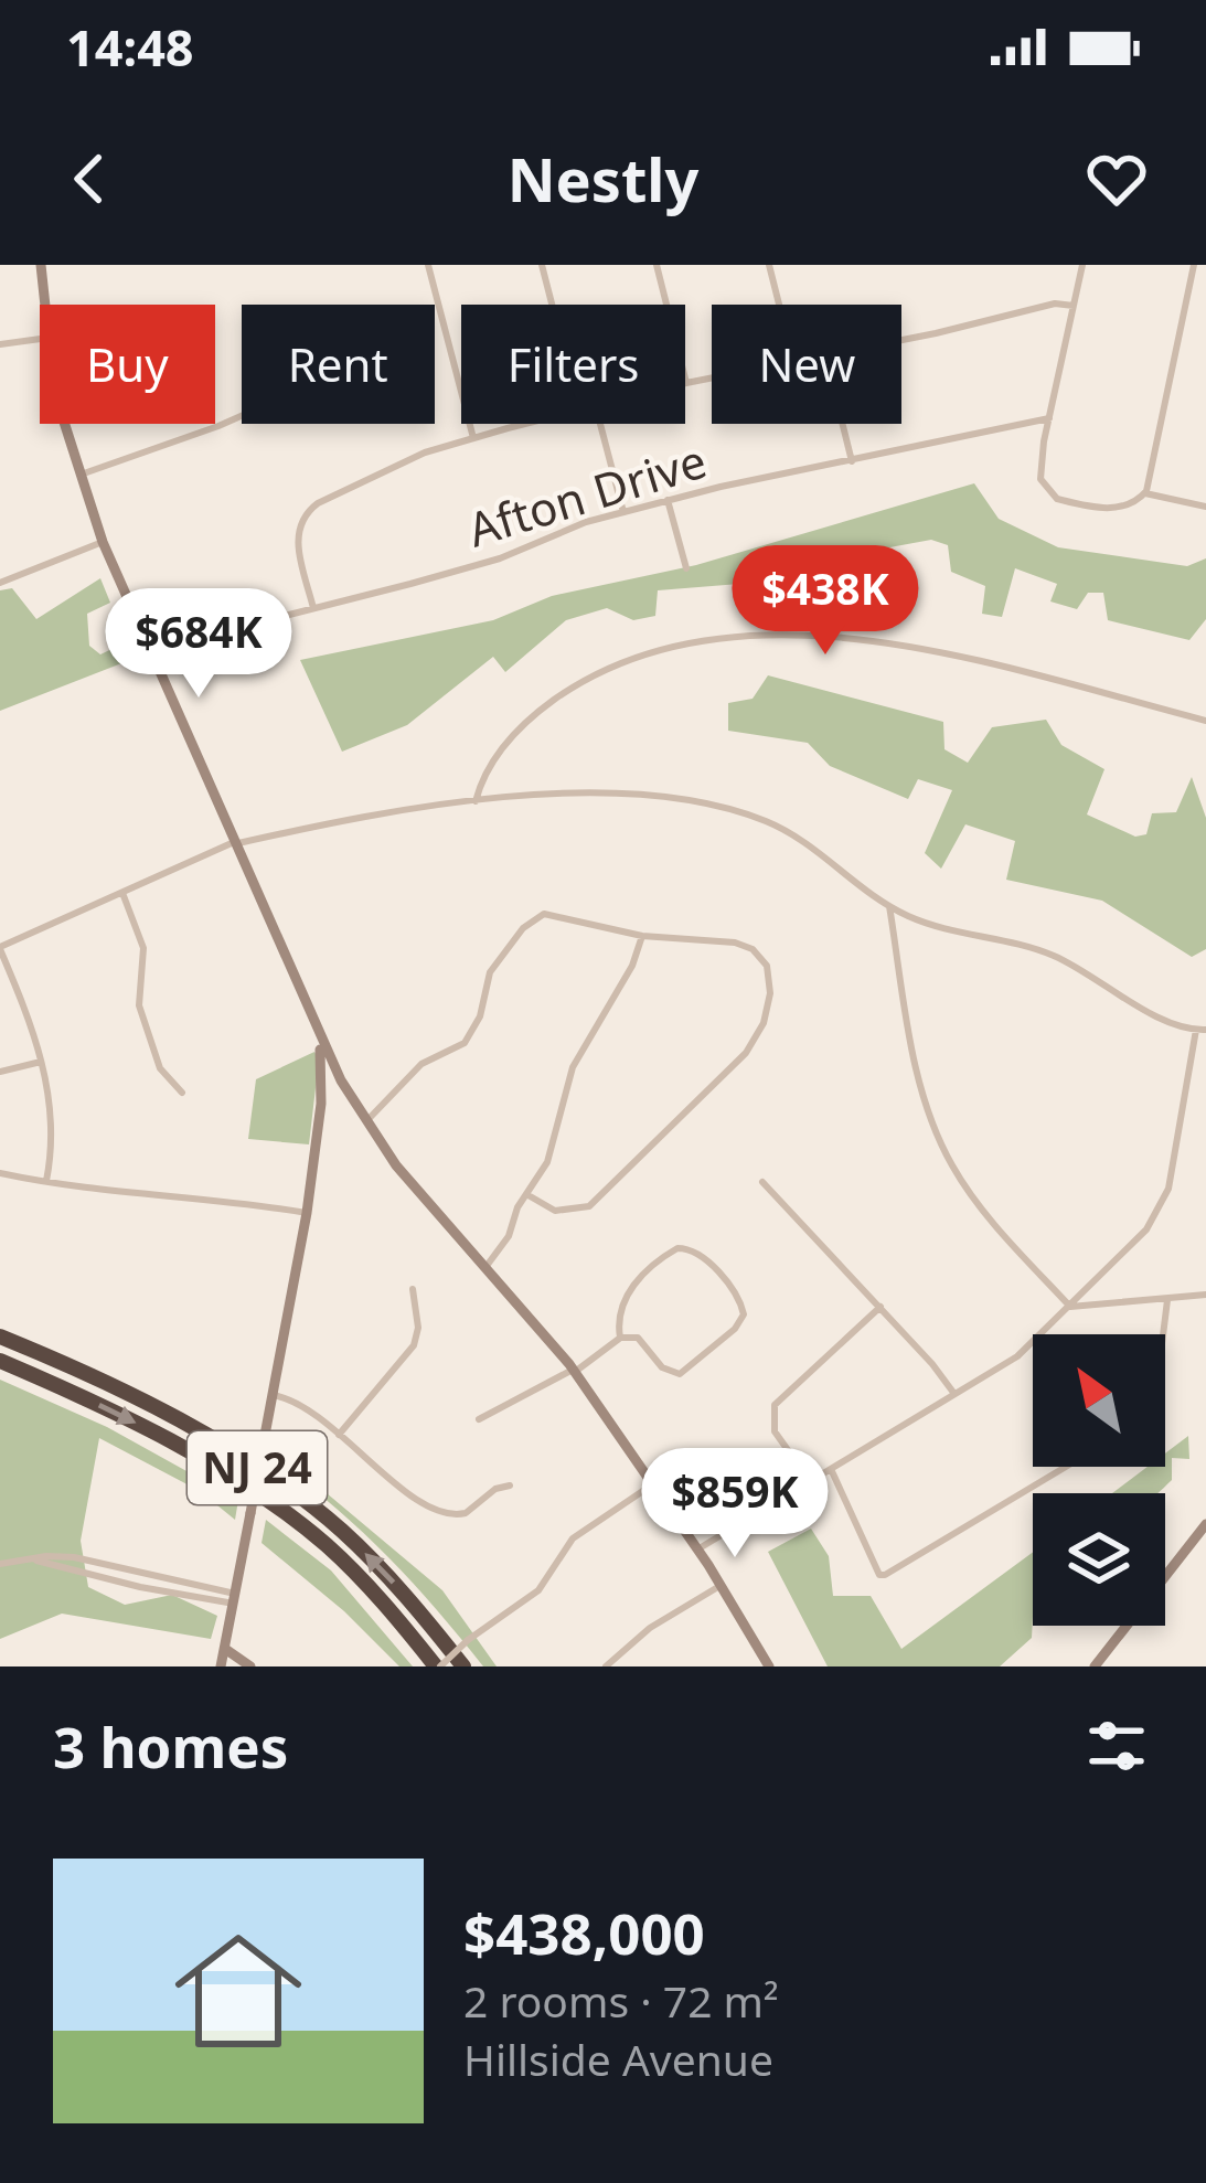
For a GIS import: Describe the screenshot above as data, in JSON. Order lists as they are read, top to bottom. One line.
{"streets":{"highway":["NJ 24"],"street":["Afton Drive"]},"north":"top left","page":{"status":"14:48","header":"Nestly","chip":["Buy","Rent","Filters","New"],"price":["$438K","$684K","$859K"],"heading":"3 homes","list":[{"name":"$438,000","note":"2 rooms · 72 m² · Hillside Avenue"}]}}
